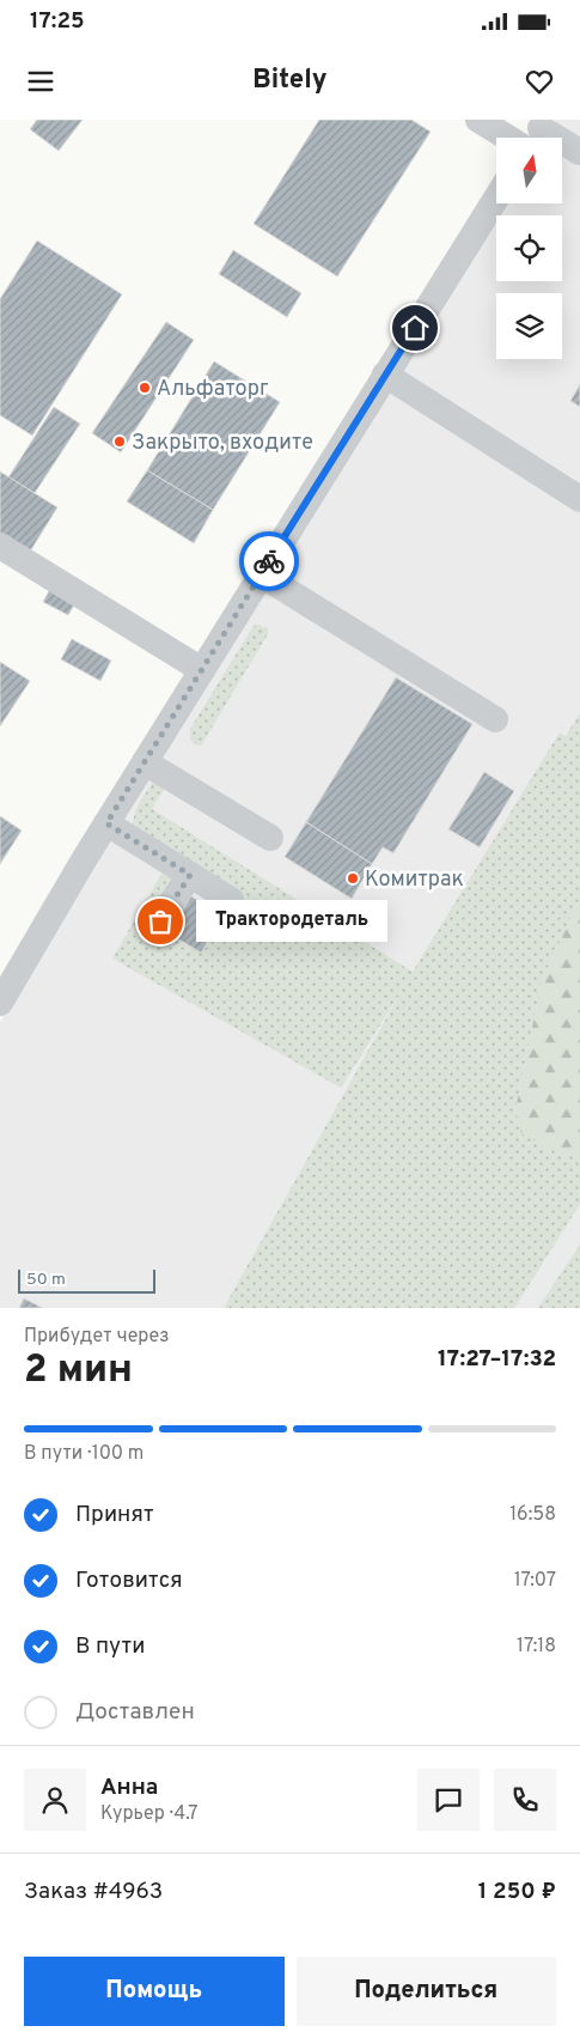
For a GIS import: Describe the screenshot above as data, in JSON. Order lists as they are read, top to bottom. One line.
{"places":["Альфаторг","Закрыто, входите","Комитрак","Трактородеталь"],"scale_bar":"50 m","north":"top","page":{"status":"17:25","header":"Bitely","bubble":"Трактородеталь","scale":"50 m","heading":["2 мин","Прибудет через","17:27–17:32"],"panel":["Анна","Курьер · 4.7","Заказ #4963","1 250 ₽"],"bar":"В пути · 100 m","list":[["Принят","16:58"],["Готовится","17:07"],["В пути","17:18"],"Доставлен"],"buttons":["Помощь","Поделиться"]}}
